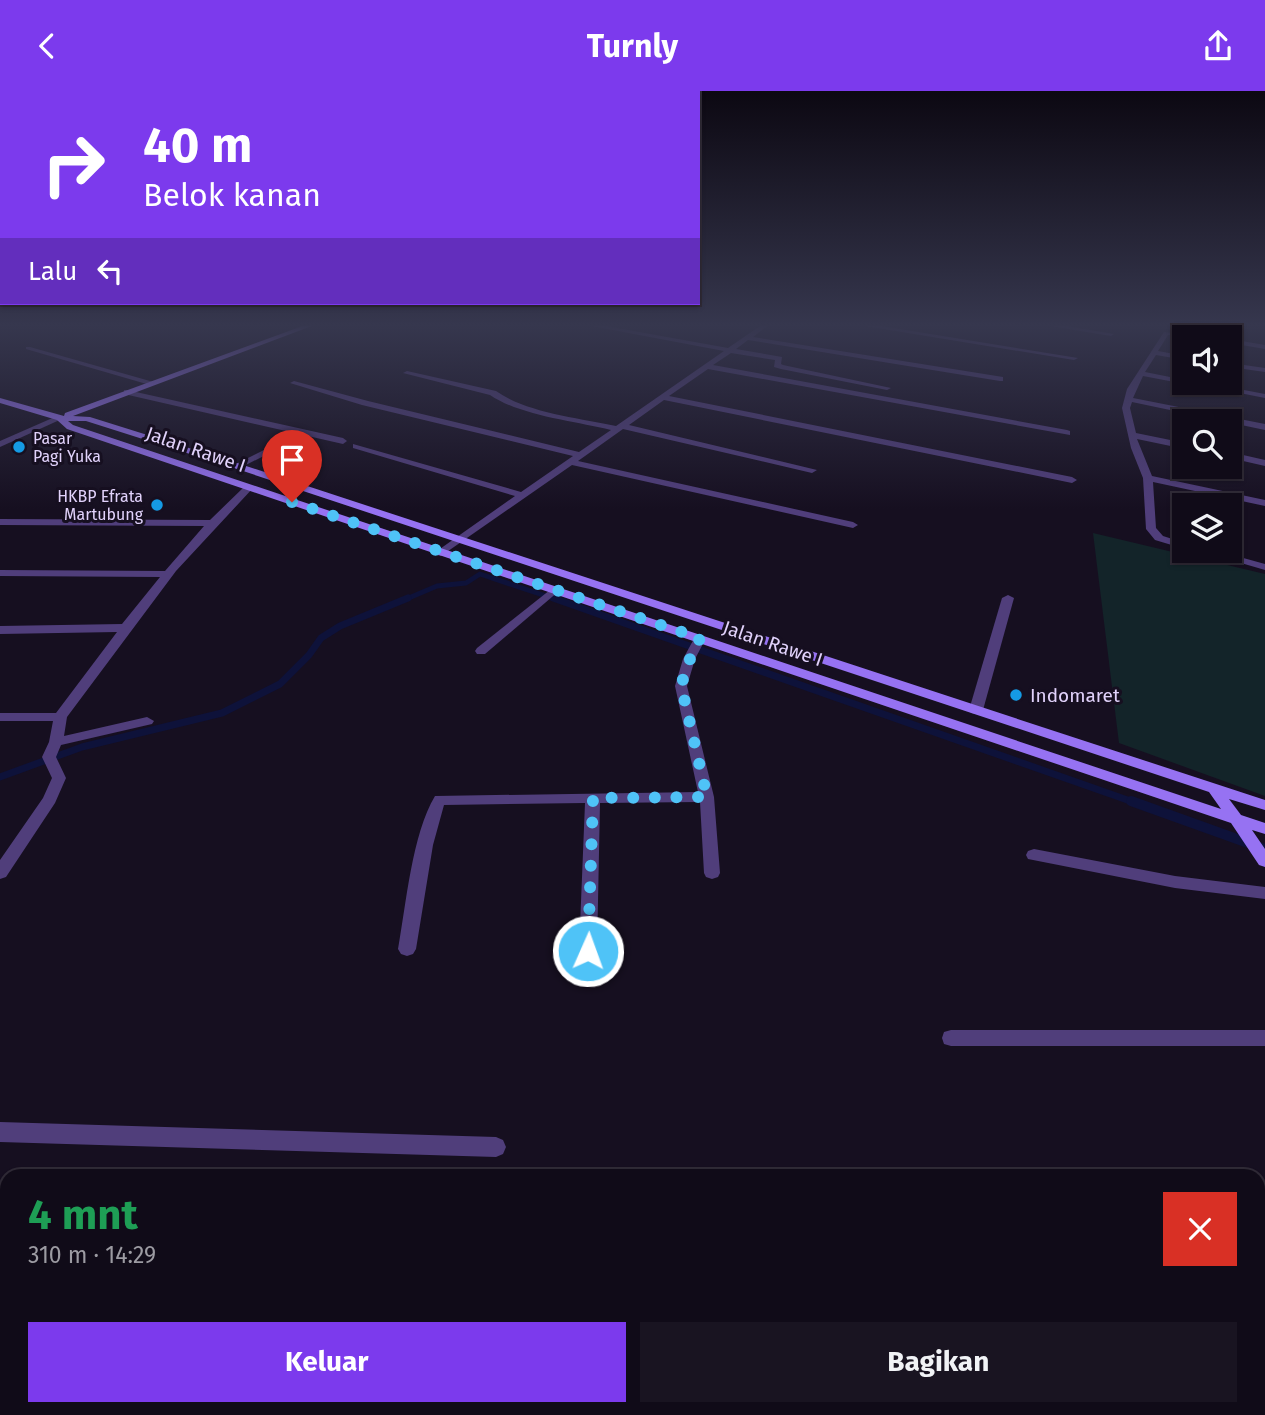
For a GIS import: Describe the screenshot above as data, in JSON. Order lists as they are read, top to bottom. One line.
{"streets":{"main road":["Jalan Rawe I"]},"places":["Pasar Pagi Yuka","HKBP Efrata Martubung","Indomaret"],"page":{"header":"Turnly","turn":["40 m","Belok kanan"],"then":"Lalu","heading":["4 mnt","310 m · 14:29"],"buttons":["Keluar","Bagikan"]}}
